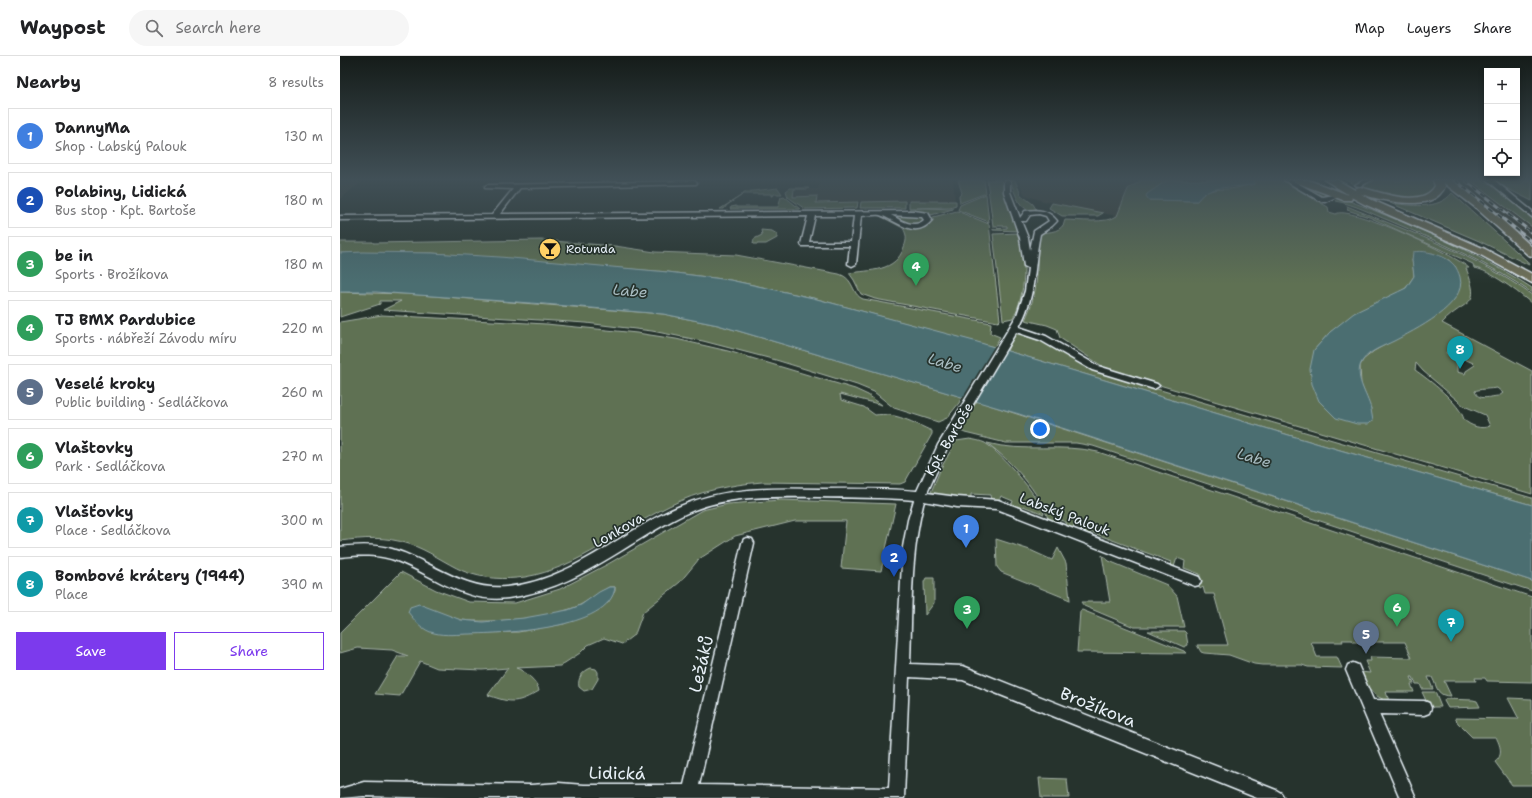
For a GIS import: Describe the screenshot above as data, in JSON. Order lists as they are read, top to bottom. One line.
{"streets":{"street":["Kpt. Bartoše","Labský Palouk","Lonkova","Ležáků","Brožíkova","Lidická"]},"crossings":[["Kpt. Bartoše","Labský Palouk"],["Kpt. Bartoše","Lonkova"],["Kpt. Bartoše","Brožíkova"],["Kpt. Bartoše","Lidická"],["Labský Palouk","Lonkova"],["Ležáků","Lidická"]],"water":["Labe"],"places":{"bar":["Rotunda"]},"page":{"header":"Waypost","search":"Search here","nav":["Map","Layers","Share"],"heading":["Nearby","8 results"],"map_buttons":["+","−"],"list":[{"mark":"1","name":"DannyMa","note":"Shop · Labský Palouk","value":"130 m"},{"mark":"2","name":"Polabiny, Lidická","note":"Bus stop · Kpt. Bartoše","value":"180 m"},{"mark":"3","name":"be in","note":"Sports · Brožíkova","value":"180 m"},{"mark":"4","name":"TJ BMX Pardubice","note":"Sports · nábřeží Závodu míru","value":"220 m"},{"mark":"5","name":"Veselé kroky","note":"Public building · Sedláčkova","value":"260 m"},{"mark":"6","name":"Vlaštovky","note":"Park · Sedláčkova","value":"270 m"},{"mark":"7","name":"Vlašťovky","note":"Place · Sedláčkova","value":"300 m"},{"mark":"8","name":"Bombové krátery (1944)","note":"Place","value":"390 m"}],"pins":["4","8","1","2","6","3","7","5"],"buttons":["Save","Share"]}}
